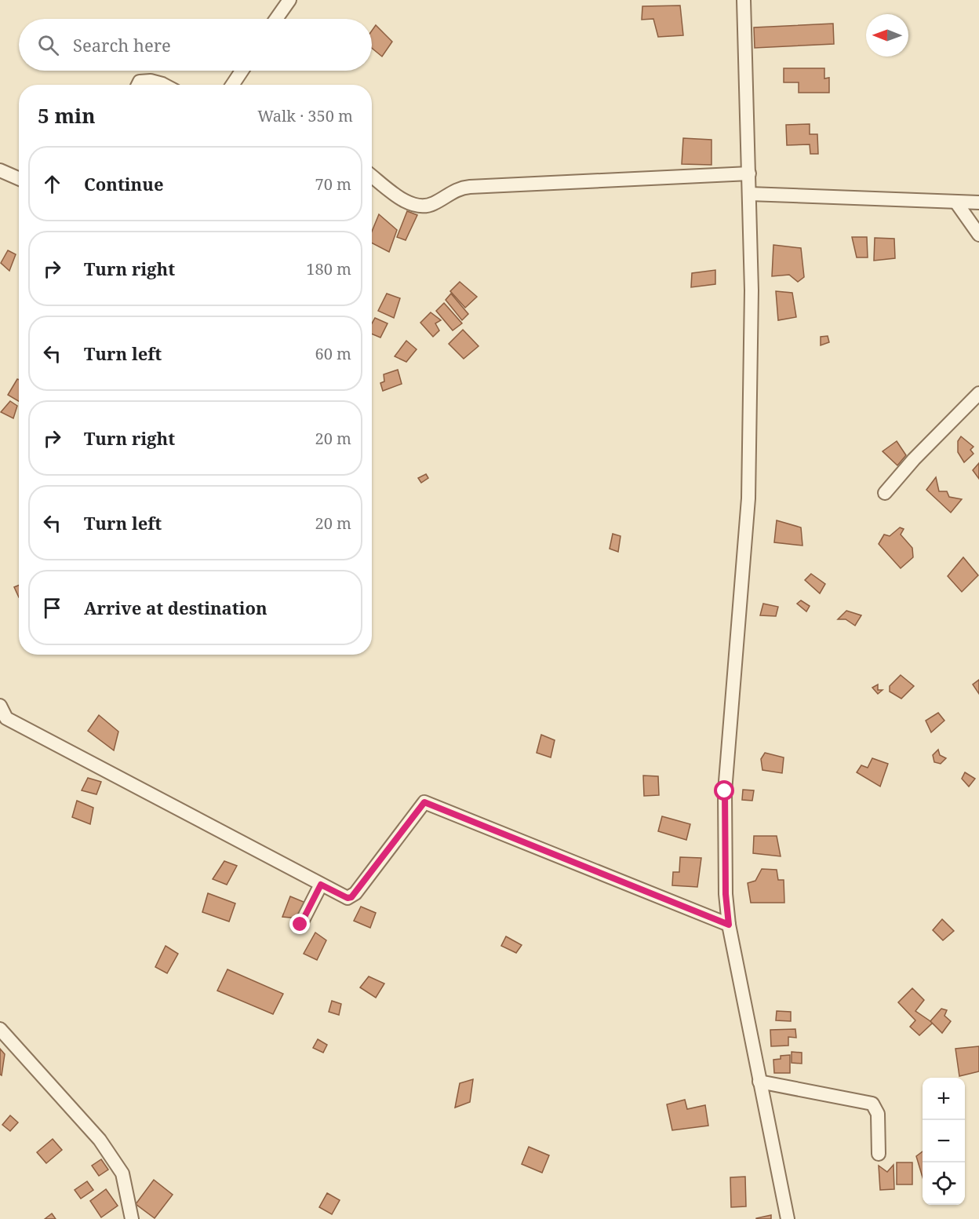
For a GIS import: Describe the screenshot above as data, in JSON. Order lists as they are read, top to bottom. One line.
{"north":"left","page":{"search":"Search here","heading":["5 min","Walk · 350 m"],"list":[["Continue","70 m"],["Turn right","180 m"],["Turn left","60 m"],["Turn right","20 m"],["Turn left","20 m"],"Arrive at destination"],"map_buttons":["+","−"]}}
